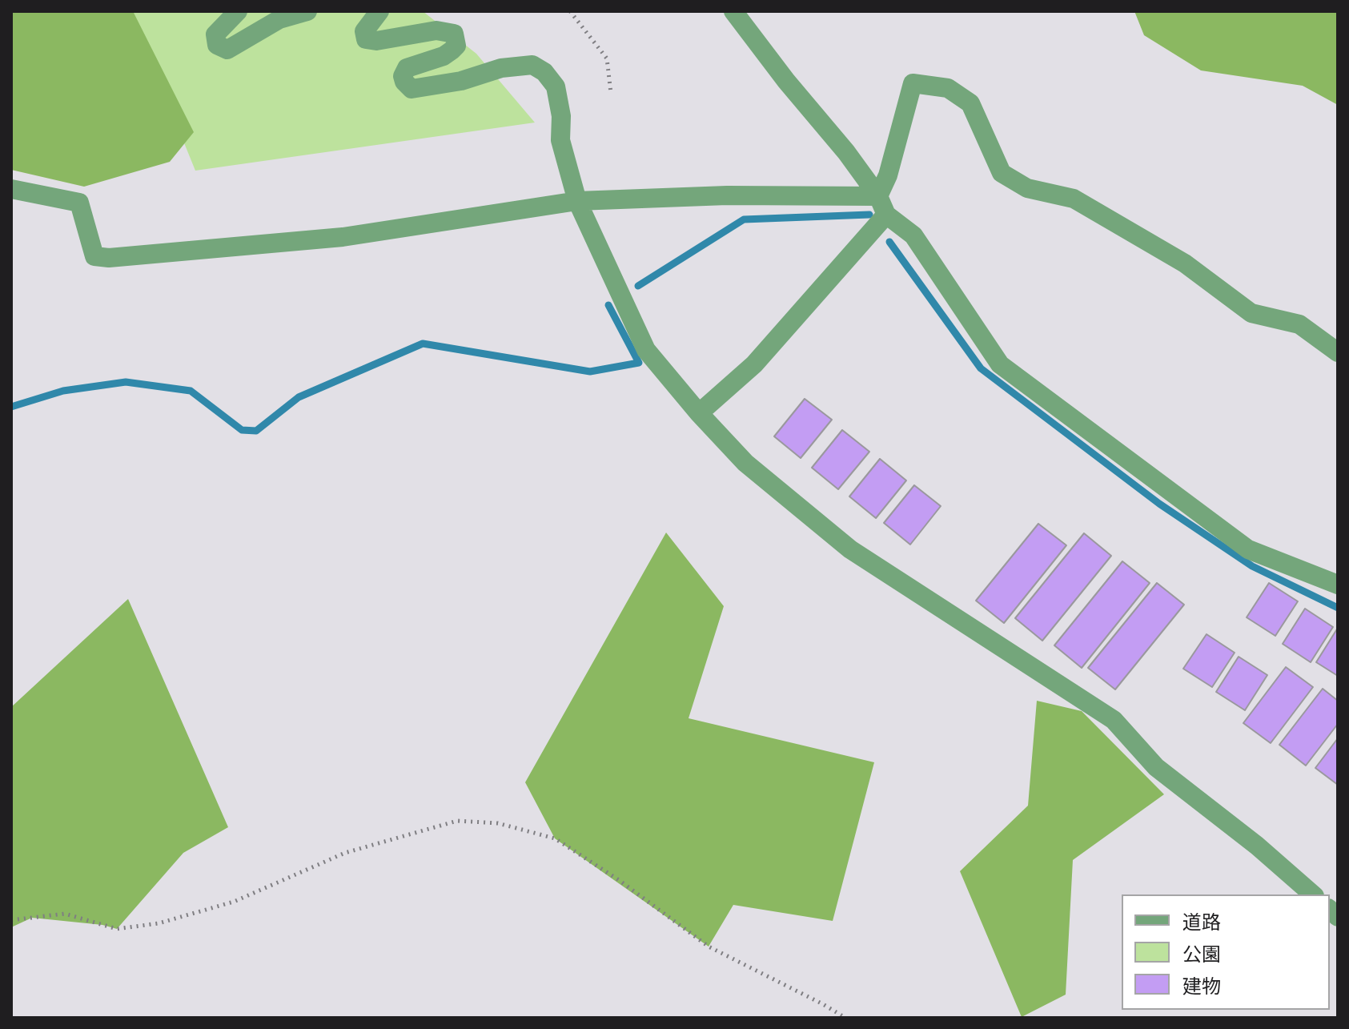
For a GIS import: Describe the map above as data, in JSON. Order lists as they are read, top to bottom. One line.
{"legend":["道路","公園","建物"]}
